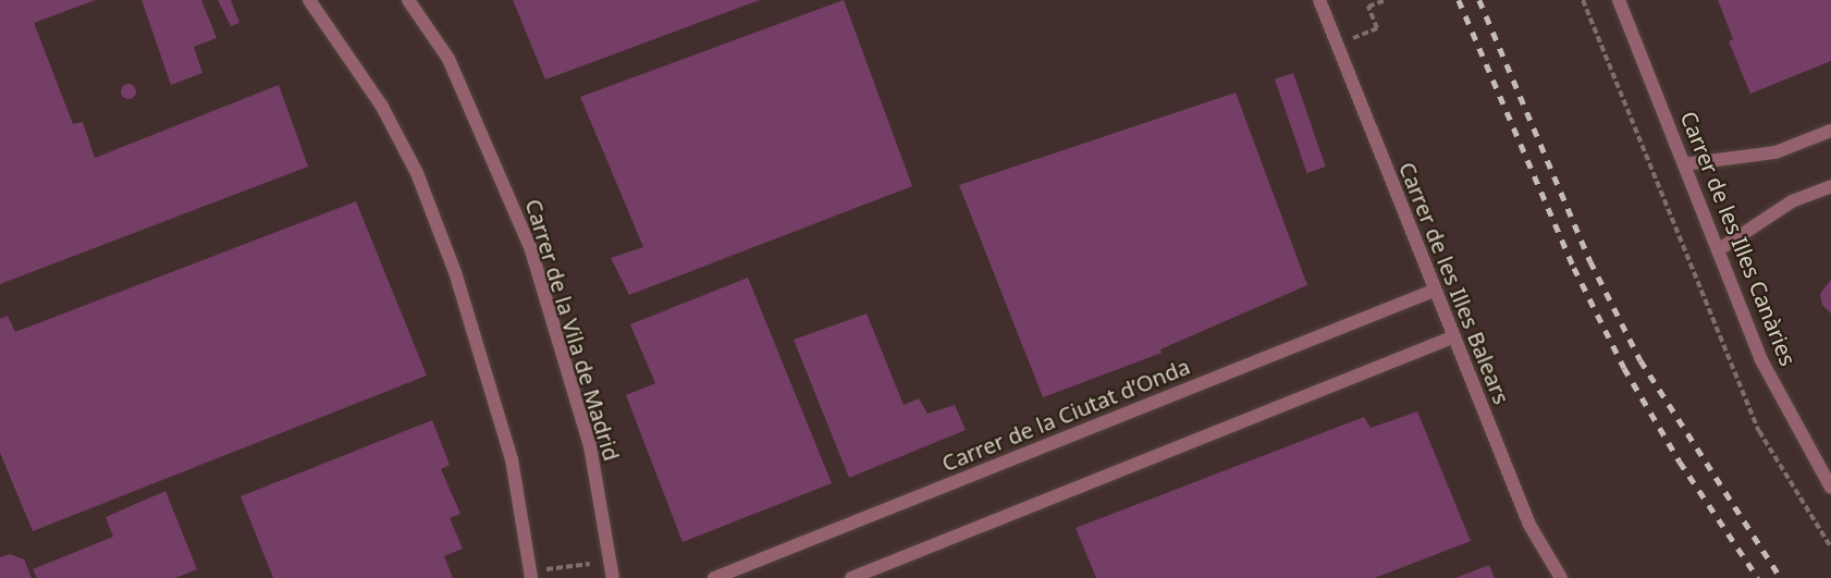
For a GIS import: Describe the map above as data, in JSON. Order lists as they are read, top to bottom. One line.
{"streets":{"street":["Carrer de les Illes Canàries","Carrer de les Illes Balears","Carrer de la Vila de Madrid","Carrer de la Ciutat d’Onda"]},"crossings":[["Carrer de les Illes Balears","Carrer de la Ciutat d’Onda"]]}
